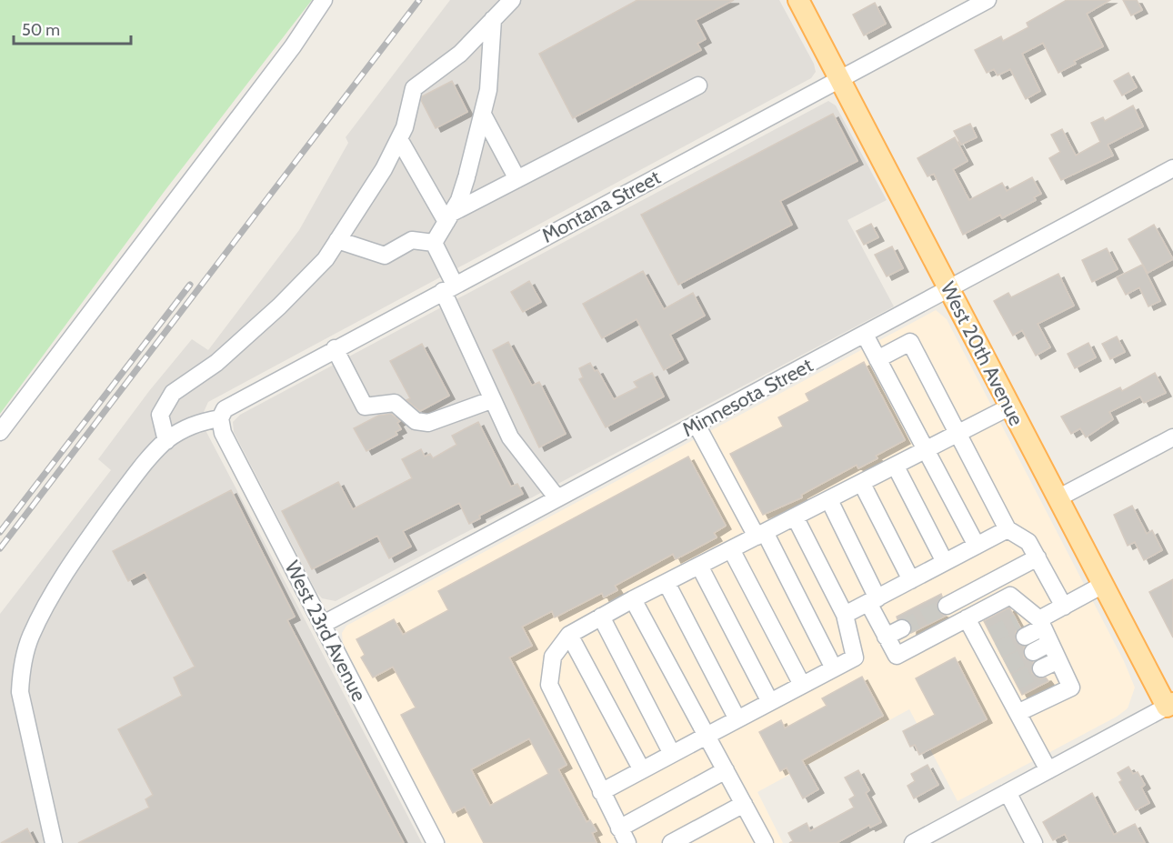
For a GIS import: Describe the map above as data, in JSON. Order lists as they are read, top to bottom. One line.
{"streets":{"main road":["West 20th Avenue"],"street":["Montana Street","Minnesota Street","West 23rd Avenue"]},"crossings":[["Montana Street","West 20th Avenue"],["Montana Street","West 23rd Avenue"],["West 20th Avenue","Minnesota Street"],["Minnesota Street","West 23rd Avenue"]],"scale_bar":"50 m"}
